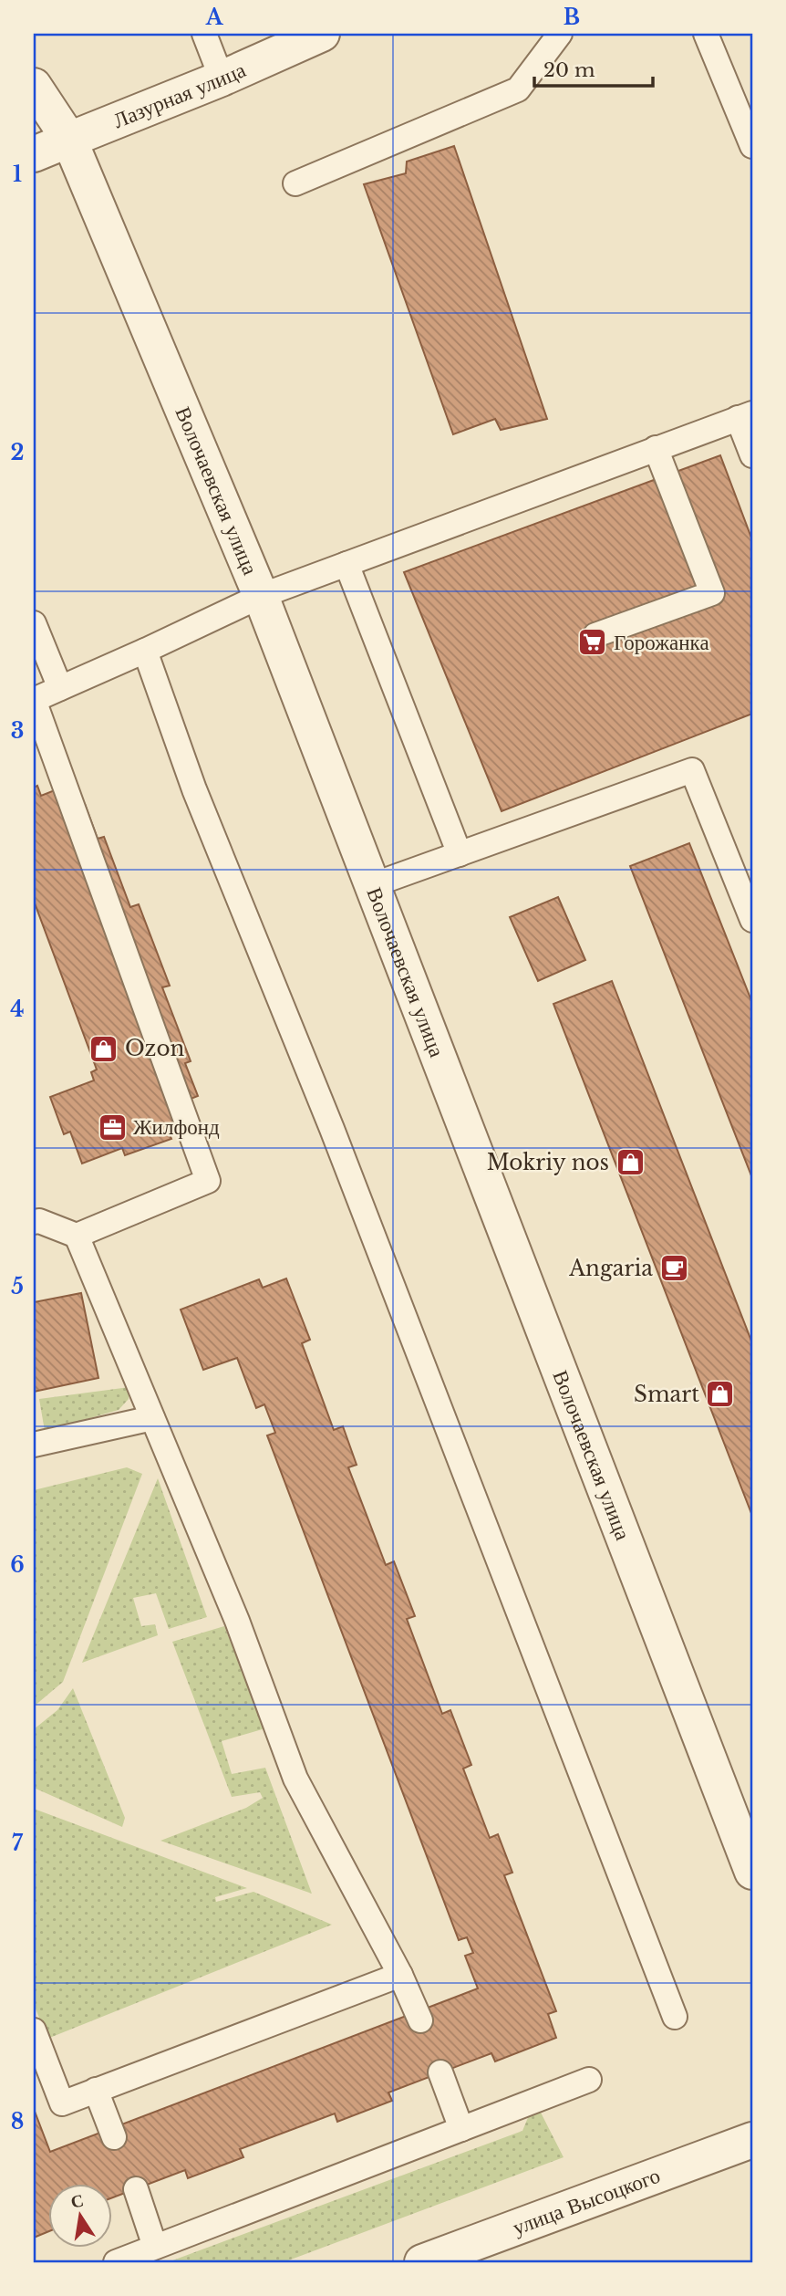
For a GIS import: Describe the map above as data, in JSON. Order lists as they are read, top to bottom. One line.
{"streets":{"street":["Лазурная улица","Волочаевская улица","улица Высоцкого"]},"crossings":[["Лазурная улица","Волочаевская улица"]],"places":{"supermarket":["Горожанка"],"shop":["Ozon","Mokriy nos","Smart"],"office":["Жилфонд"],"cafe":["Angaria"]},"scale_bar":"20 m","north":"top","grid":{"columns":["A","B"],"rows":["1","2","3","4","5","6","7","8"]}}
